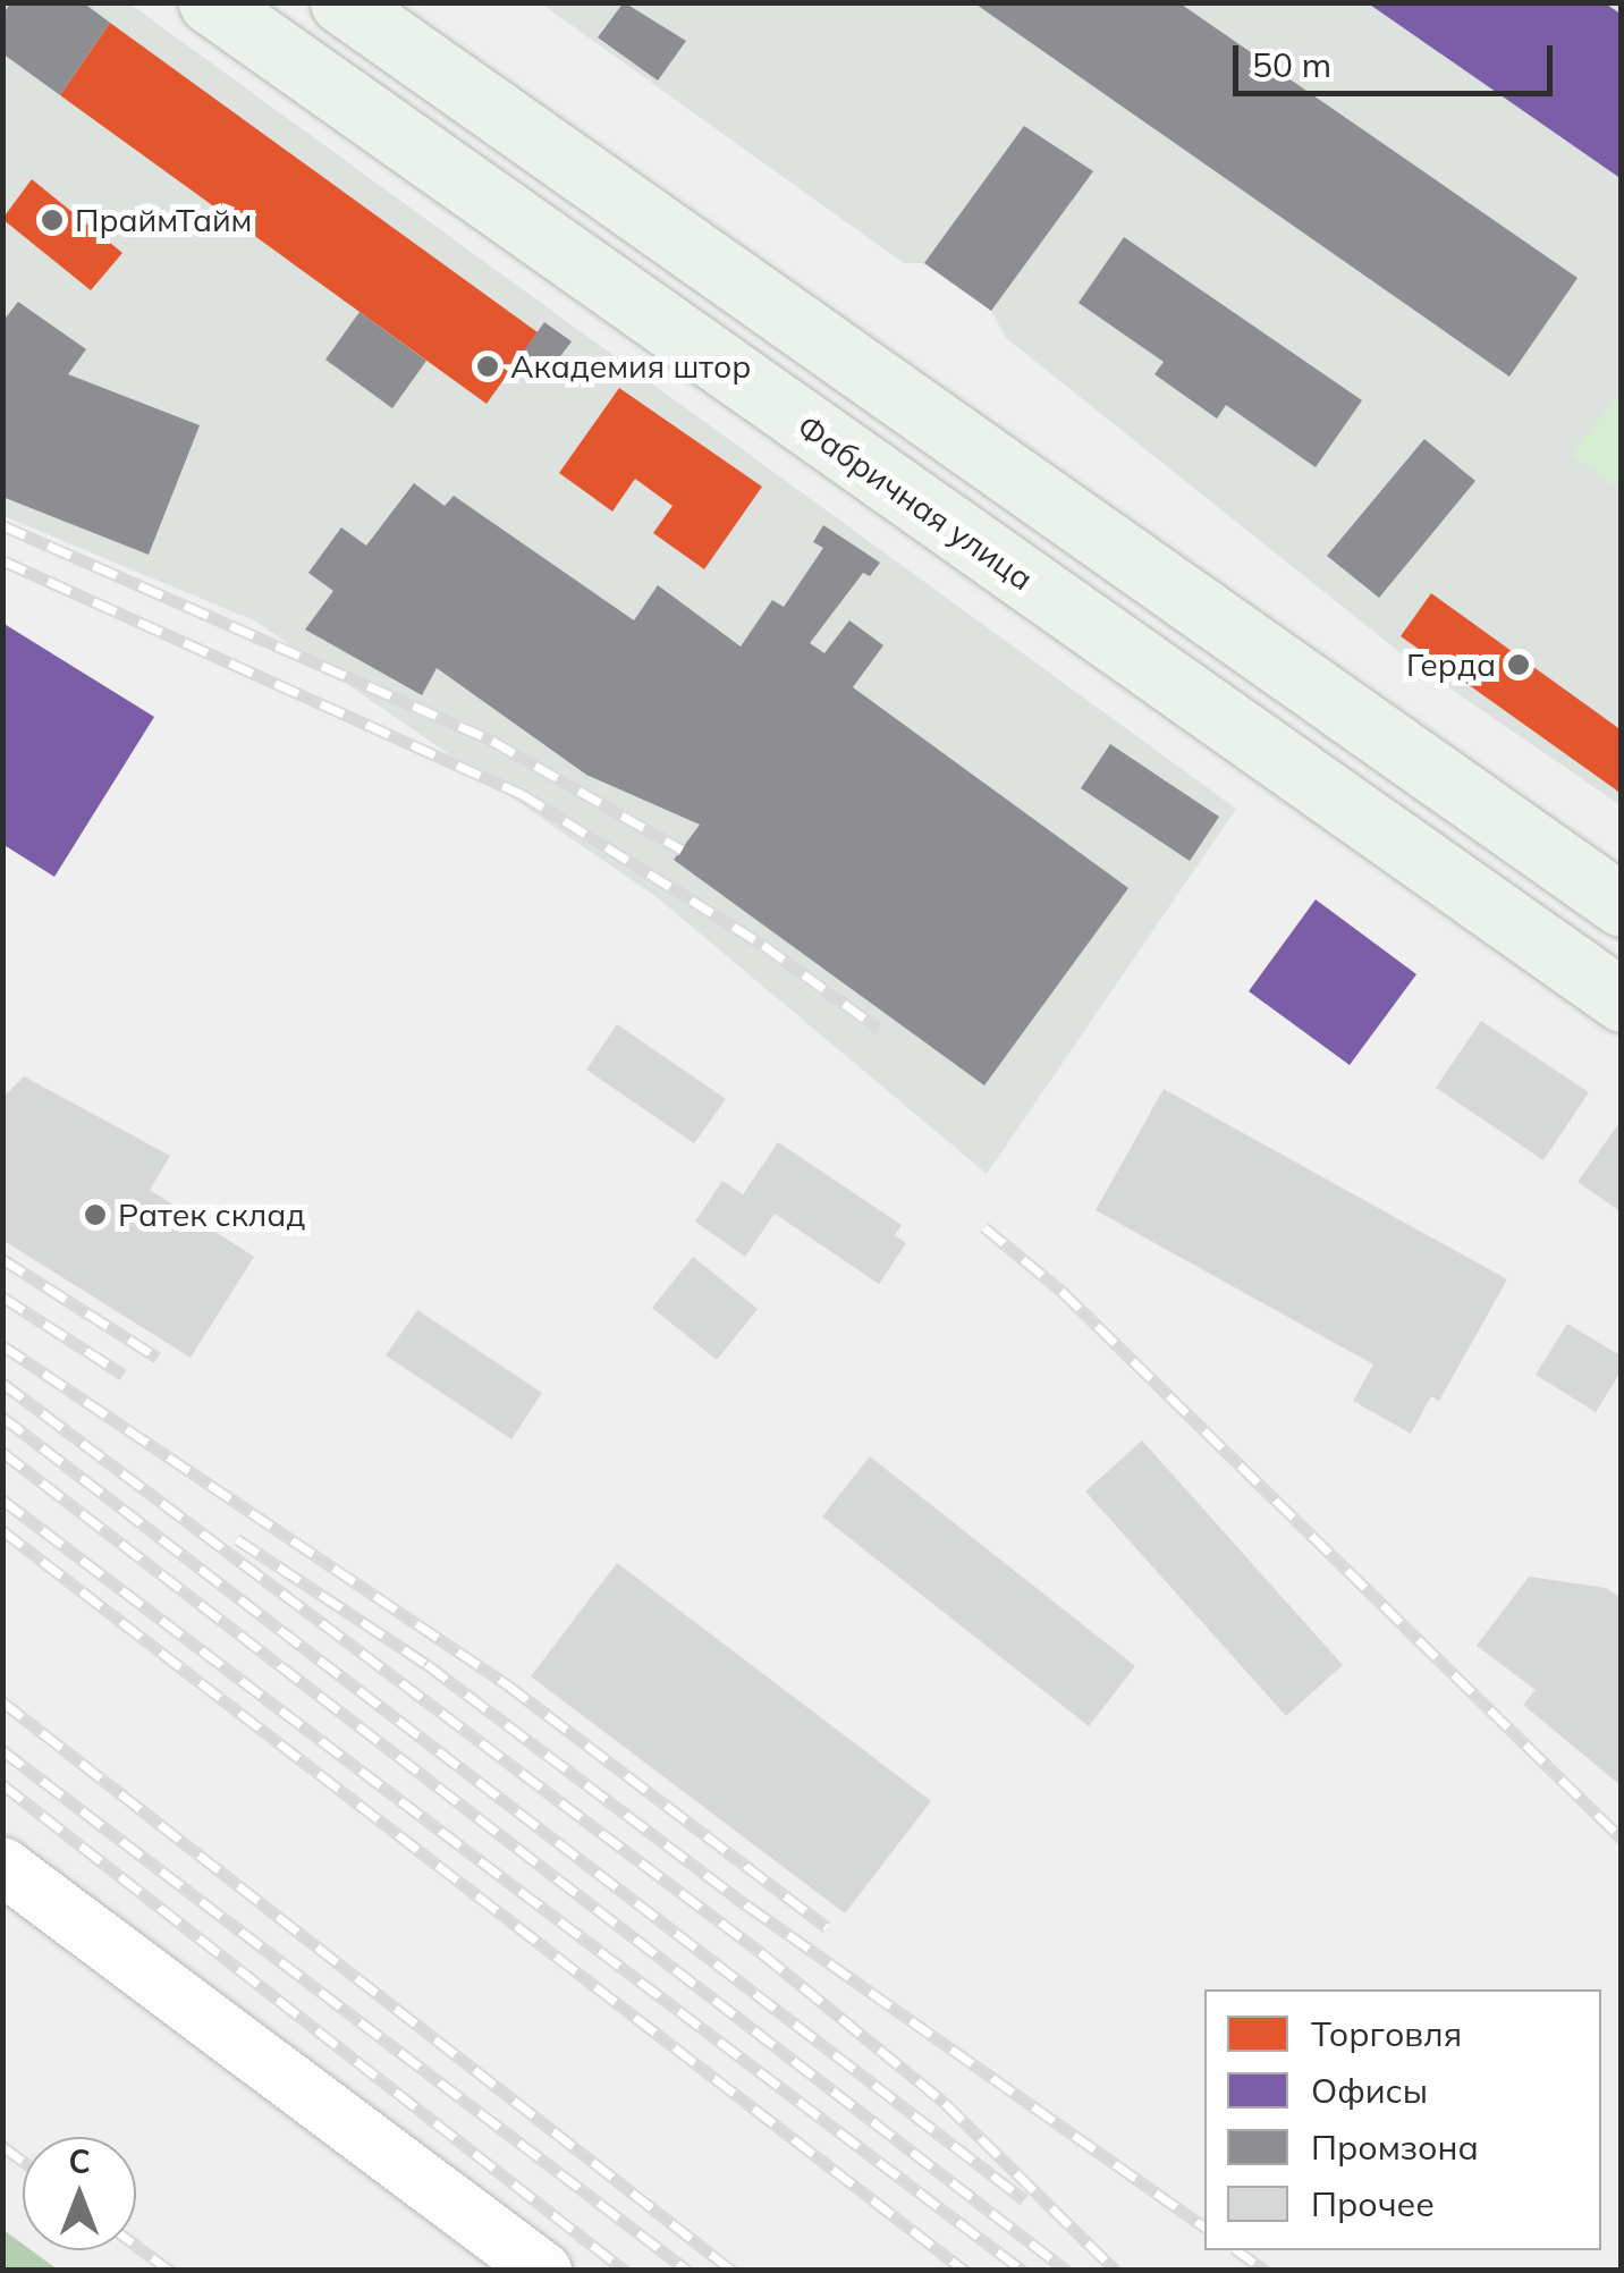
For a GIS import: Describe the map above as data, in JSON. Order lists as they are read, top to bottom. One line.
{"streets":{"main road":["Фабричная улица"]},"places":["ПраймТайм","Академия штор","Герда","Ратек склад"],"legend":["Торговля","Офисы","Промзона","Прочее"],"scale_bar":"50 m","north":"top"}
